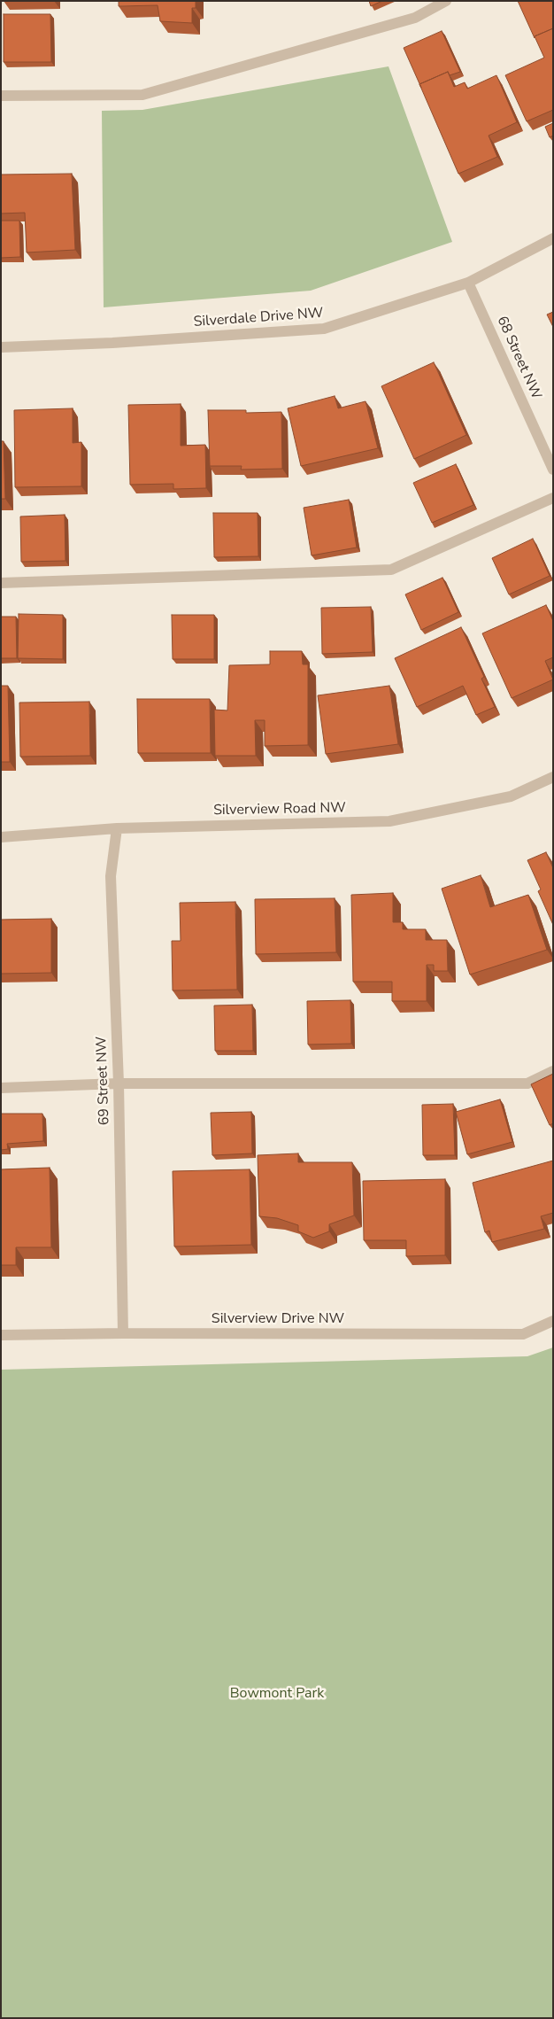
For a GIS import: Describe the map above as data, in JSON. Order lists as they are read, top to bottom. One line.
{"streets":{"street":["Silverdale Drive NW","68 Street NW","Silverview Road NW","69 Street NW","Silverview Drive NW"]},"crossings":[["Silverdale Drive NW","68 Street NW"],["Silverview Road NW","69 Street NW"],["69 Street NW","Silverview Drive NW"]],"parks":["Bowmont Park"]}
